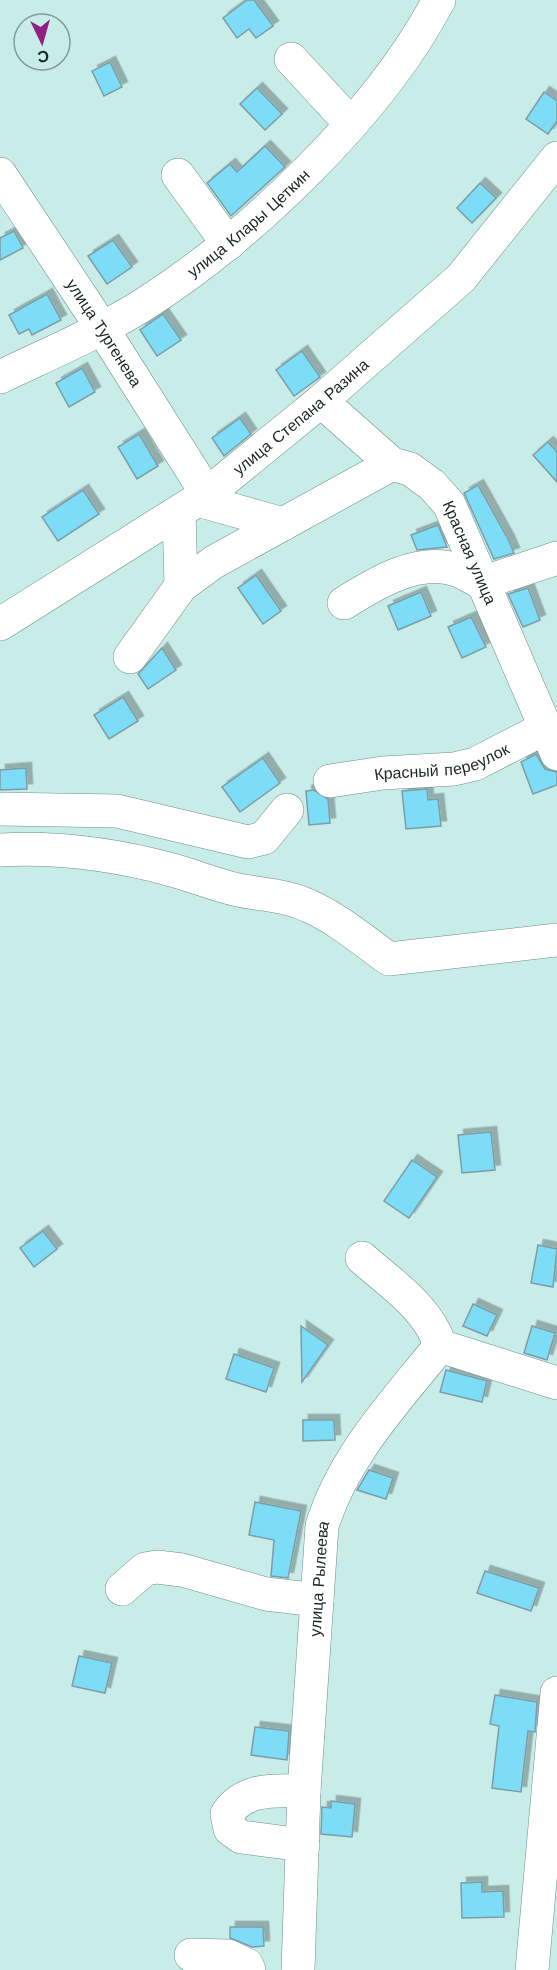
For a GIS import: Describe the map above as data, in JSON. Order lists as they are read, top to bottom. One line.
{"streets":{"street":["улица Клары Цеткин","улица Тургенева","улица Степана Разина","Красная улица","Красный переулок","улица Рылеева"]},"crossings":[["улица Клары Цеткин","улица Тургенева"],["улица Тургенева","улица Степана Разина"],["улица Степана Разина","Красная улица"],["Красная улица","Красный переулок"]],"north":"bottom"}
